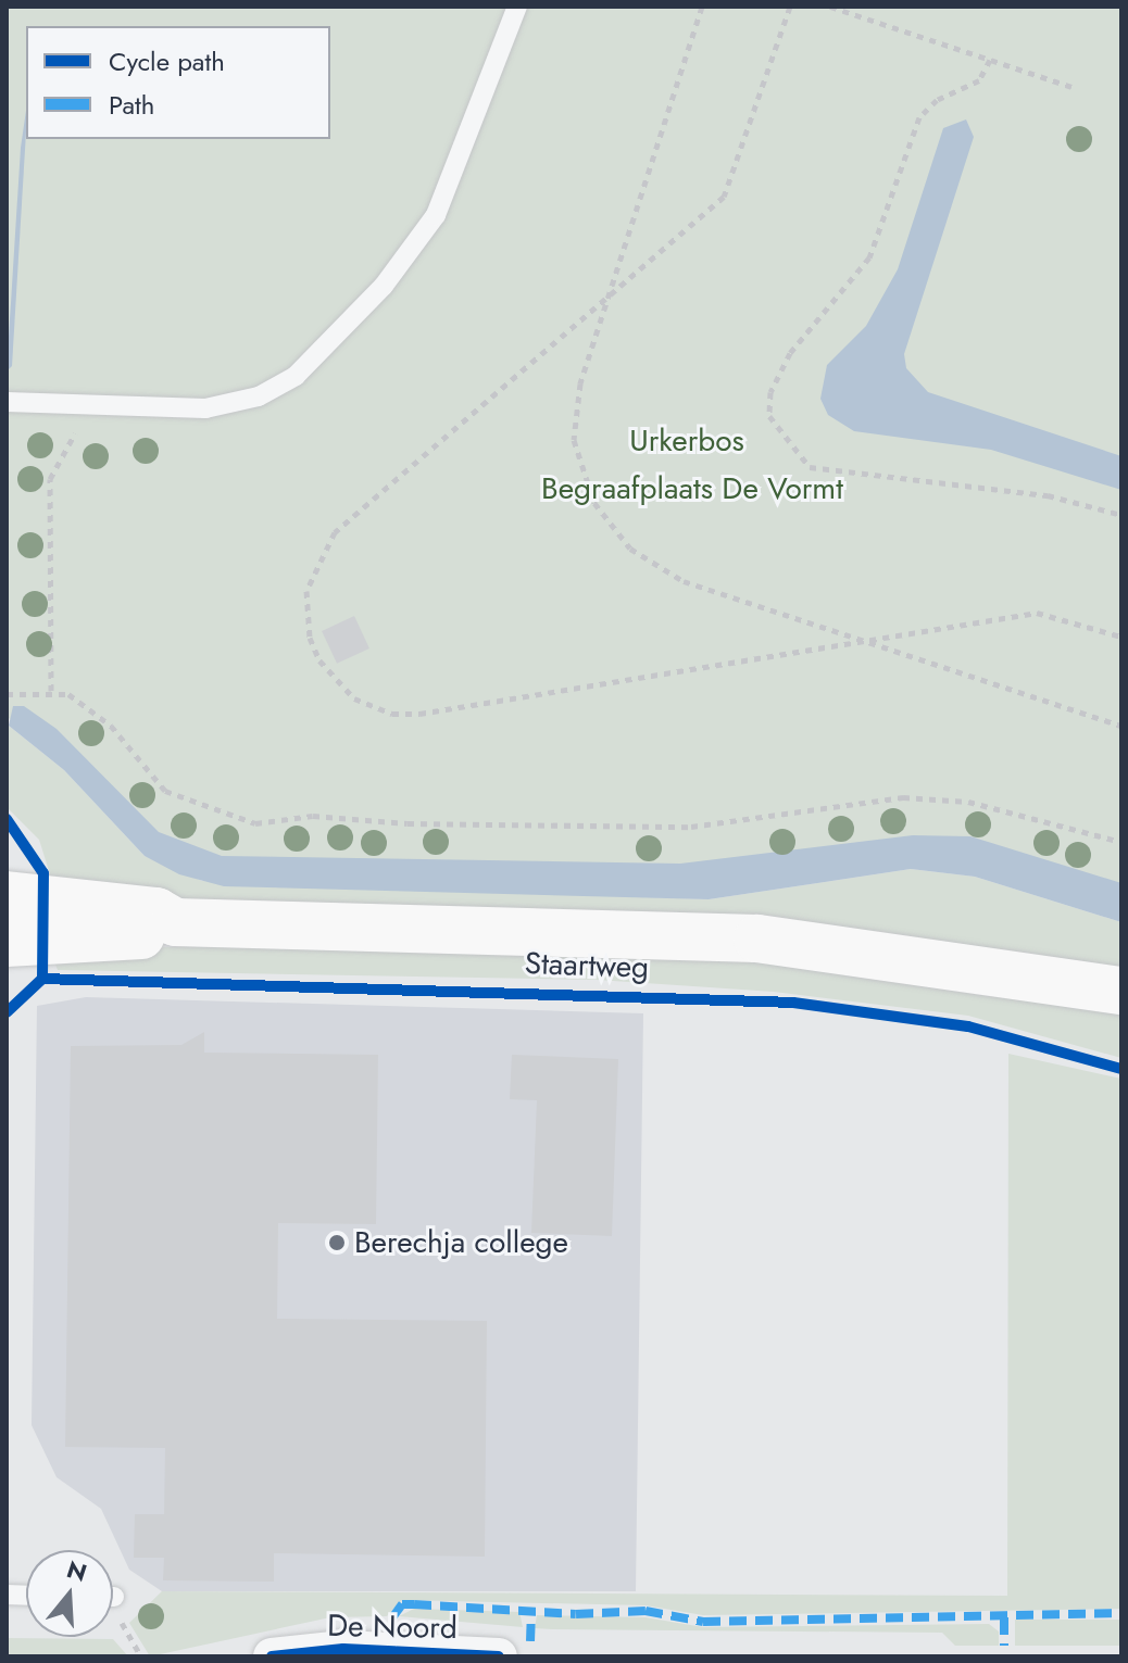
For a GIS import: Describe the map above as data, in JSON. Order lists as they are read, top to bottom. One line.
{"streets":{"main road":["Staartweg"],"street":["De Noord"]},"parks":["Urkerbos","Begraafplaats De Vormt"],"places":["Berechja college"],"legend":["Cycle path","Path"],"north":"top"}
